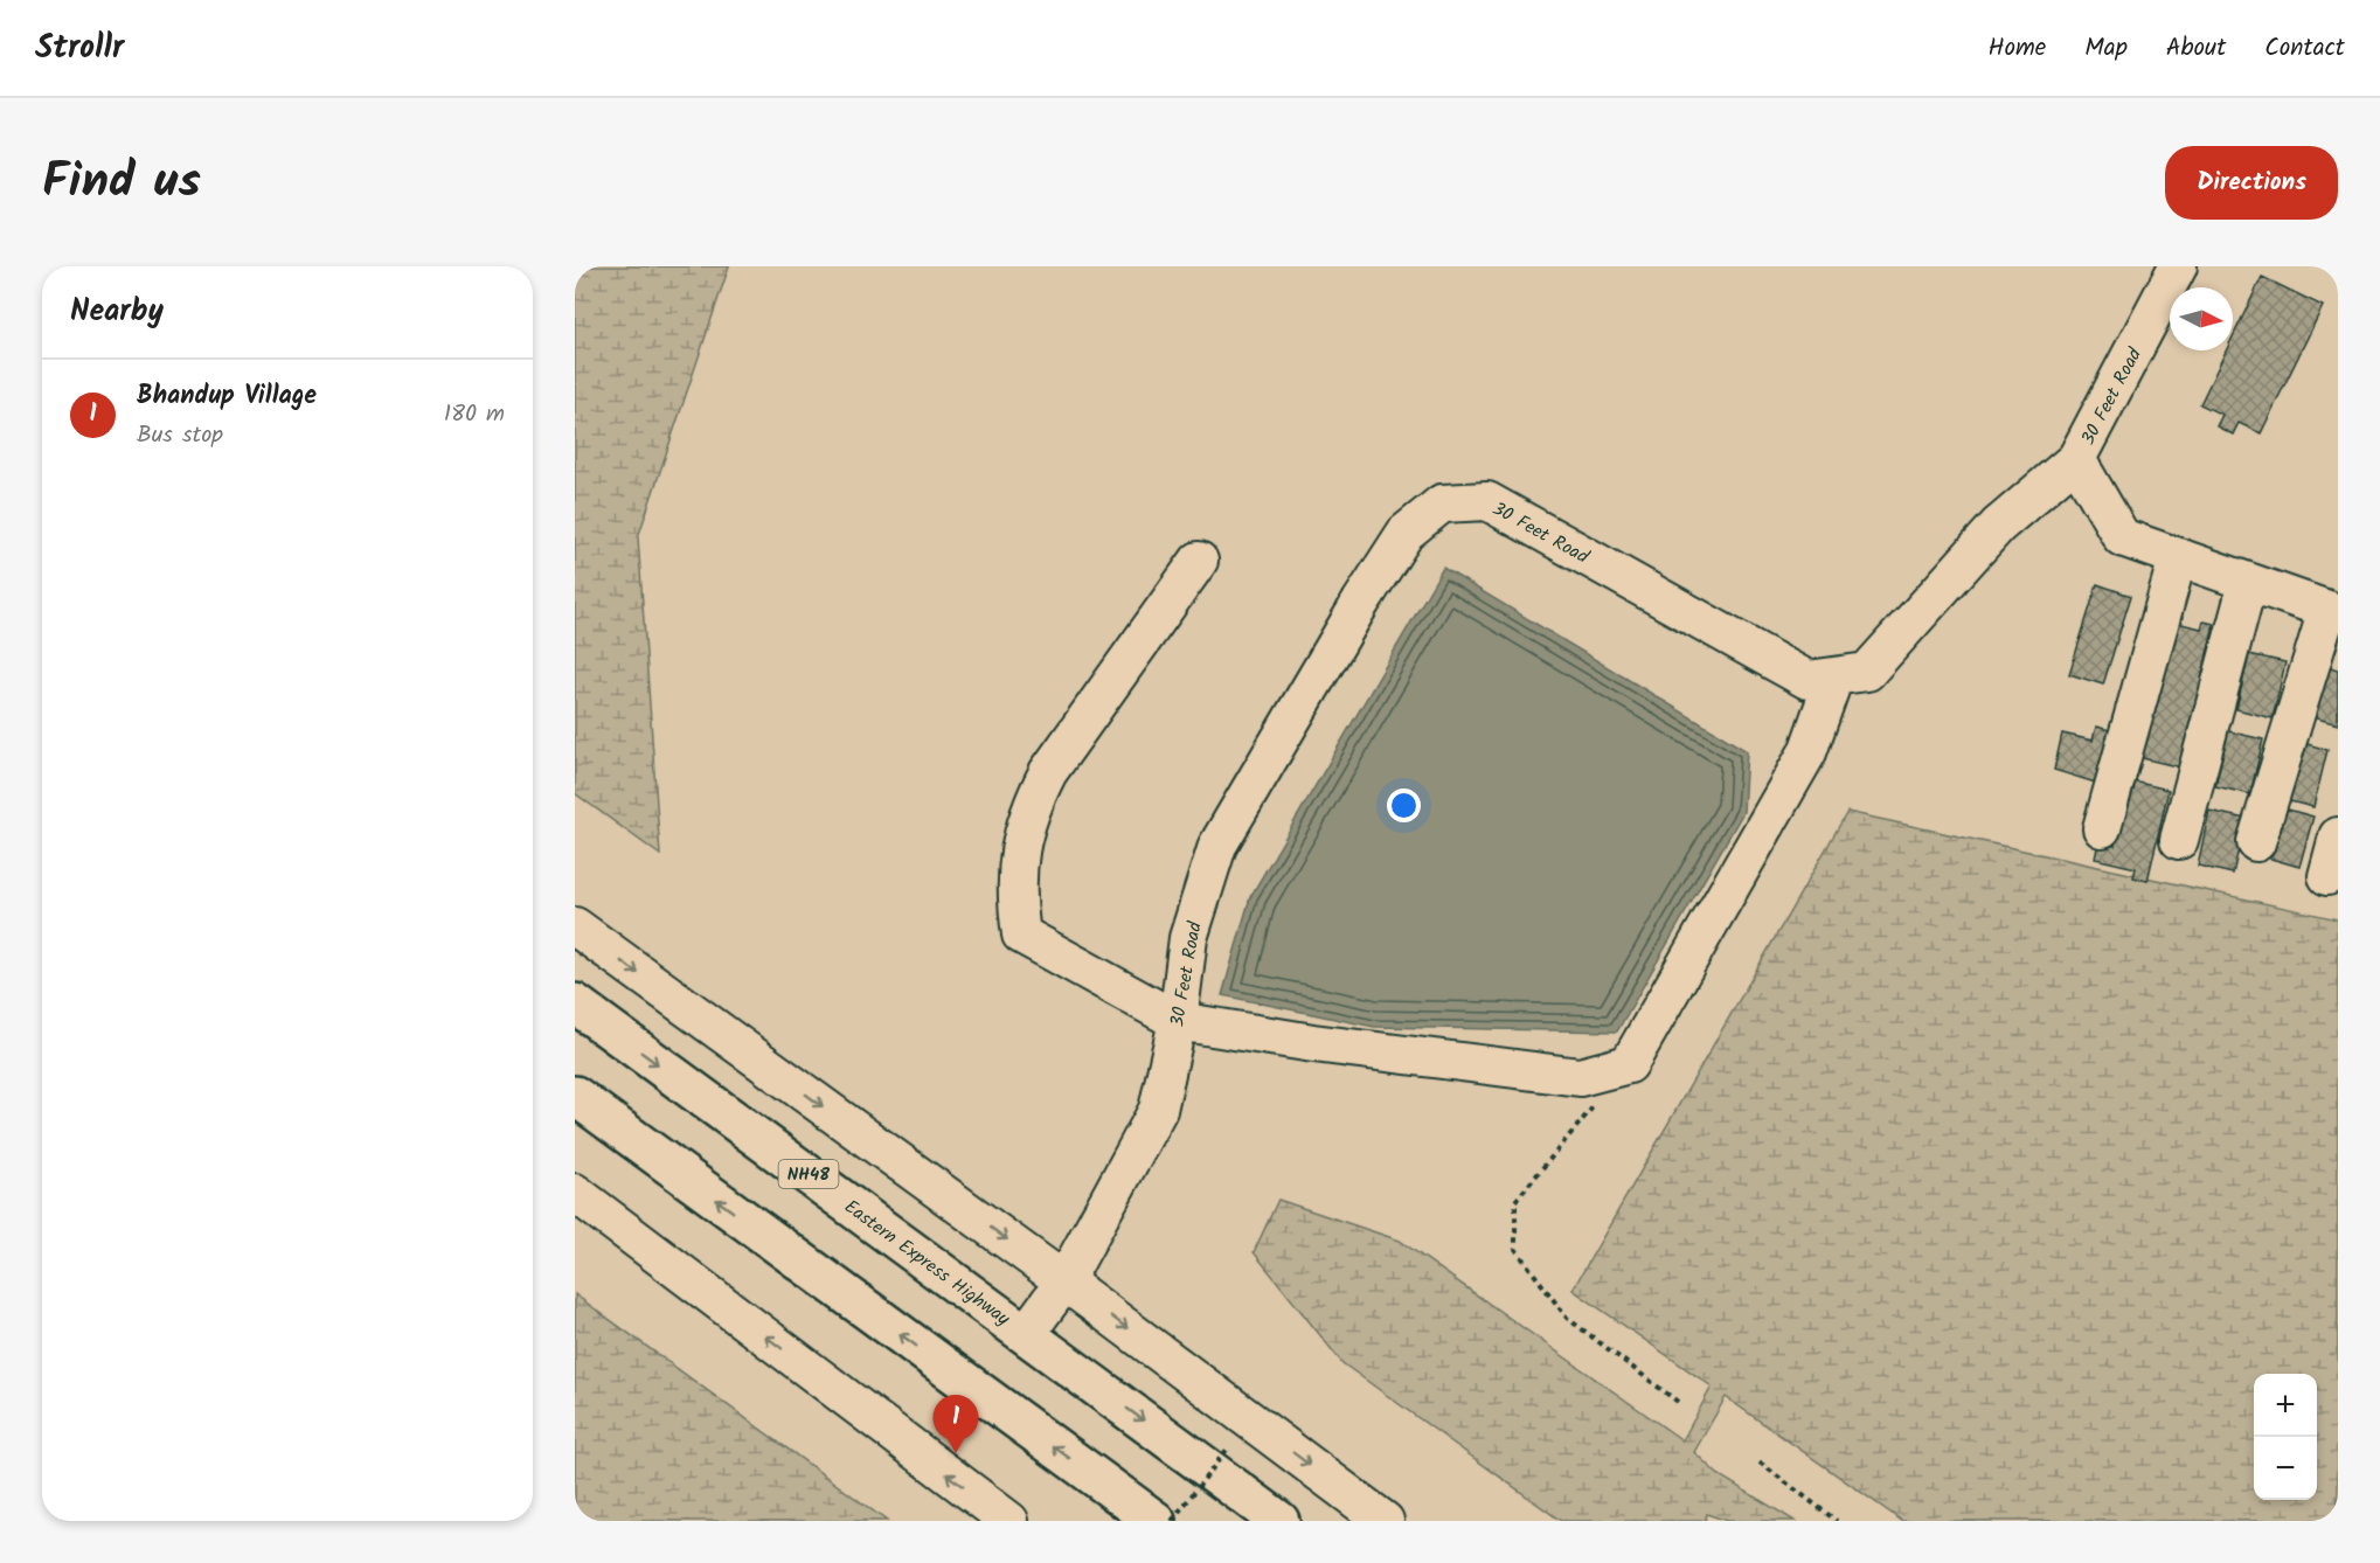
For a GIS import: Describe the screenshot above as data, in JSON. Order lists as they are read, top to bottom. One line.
{"streets":{"highway":["NH48","Eastern Express Highway"],"street":["30 Feet Road"]},"crossings":[["30 Feet Road","Eastern Express Highway"]],"north":"right","page":{"header":"Strollr","nav":["Home","Map","About","Contact"],"title":"Find us","buttons":"Directions","heading":"Nearby","list":[{"mark":"1","name":"Bhandup Village","note":"Bus stop","value":"180 m"}],"map_buttons":["+","−"],"pins":"1"}}
